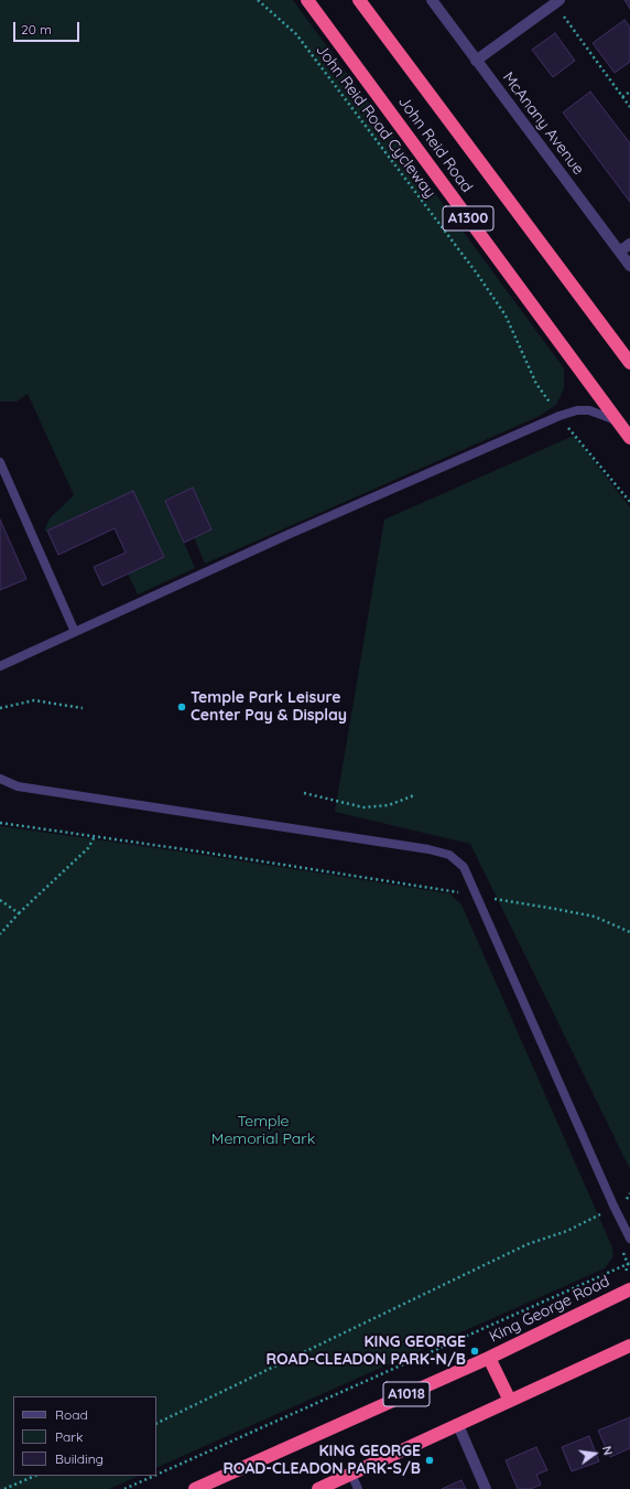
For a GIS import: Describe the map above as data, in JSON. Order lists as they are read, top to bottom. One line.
{"streets":{"highway":["John Reid Road","A1300","King George Road","A1018"],"street":["McAnany Avenue"],"path":["John Reid Road Cycleway"]},"parks":["Temple Memorial Park"],"places":["Temple Park Leisure Center Pay & Display","KING GEORGE ROAD-CLEADON PARK-N/B","KING GEORGE ROAD-CLEADON PARK-S/B"],"legend":["Road","Park","Building"],"scale_bar":"20 m","north":"right"}
